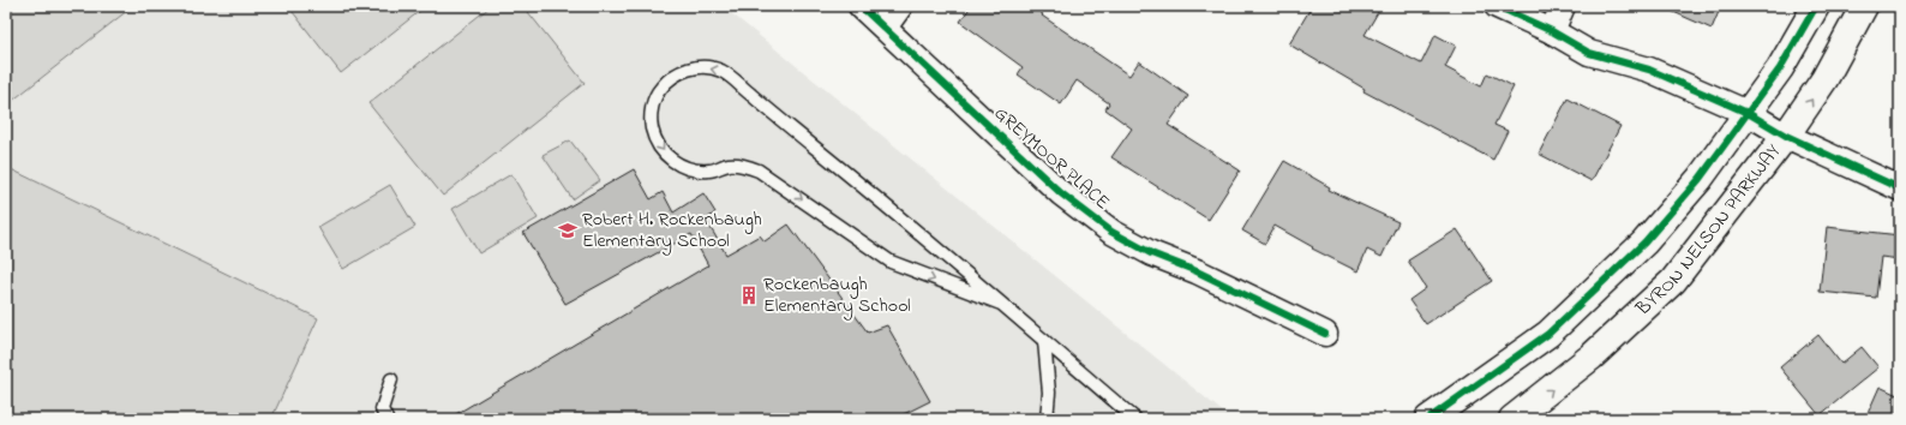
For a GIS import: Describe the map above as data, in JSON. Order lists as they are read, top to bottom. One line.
{"streets":{"street":["GREYMOOR PLACE","BYRON NELSON PARKWAY"]},"places":{"school or university":["Robert H. Rockenbaugh Elementary School"],"building":["Rockenbaugh Elementary School"]}}
